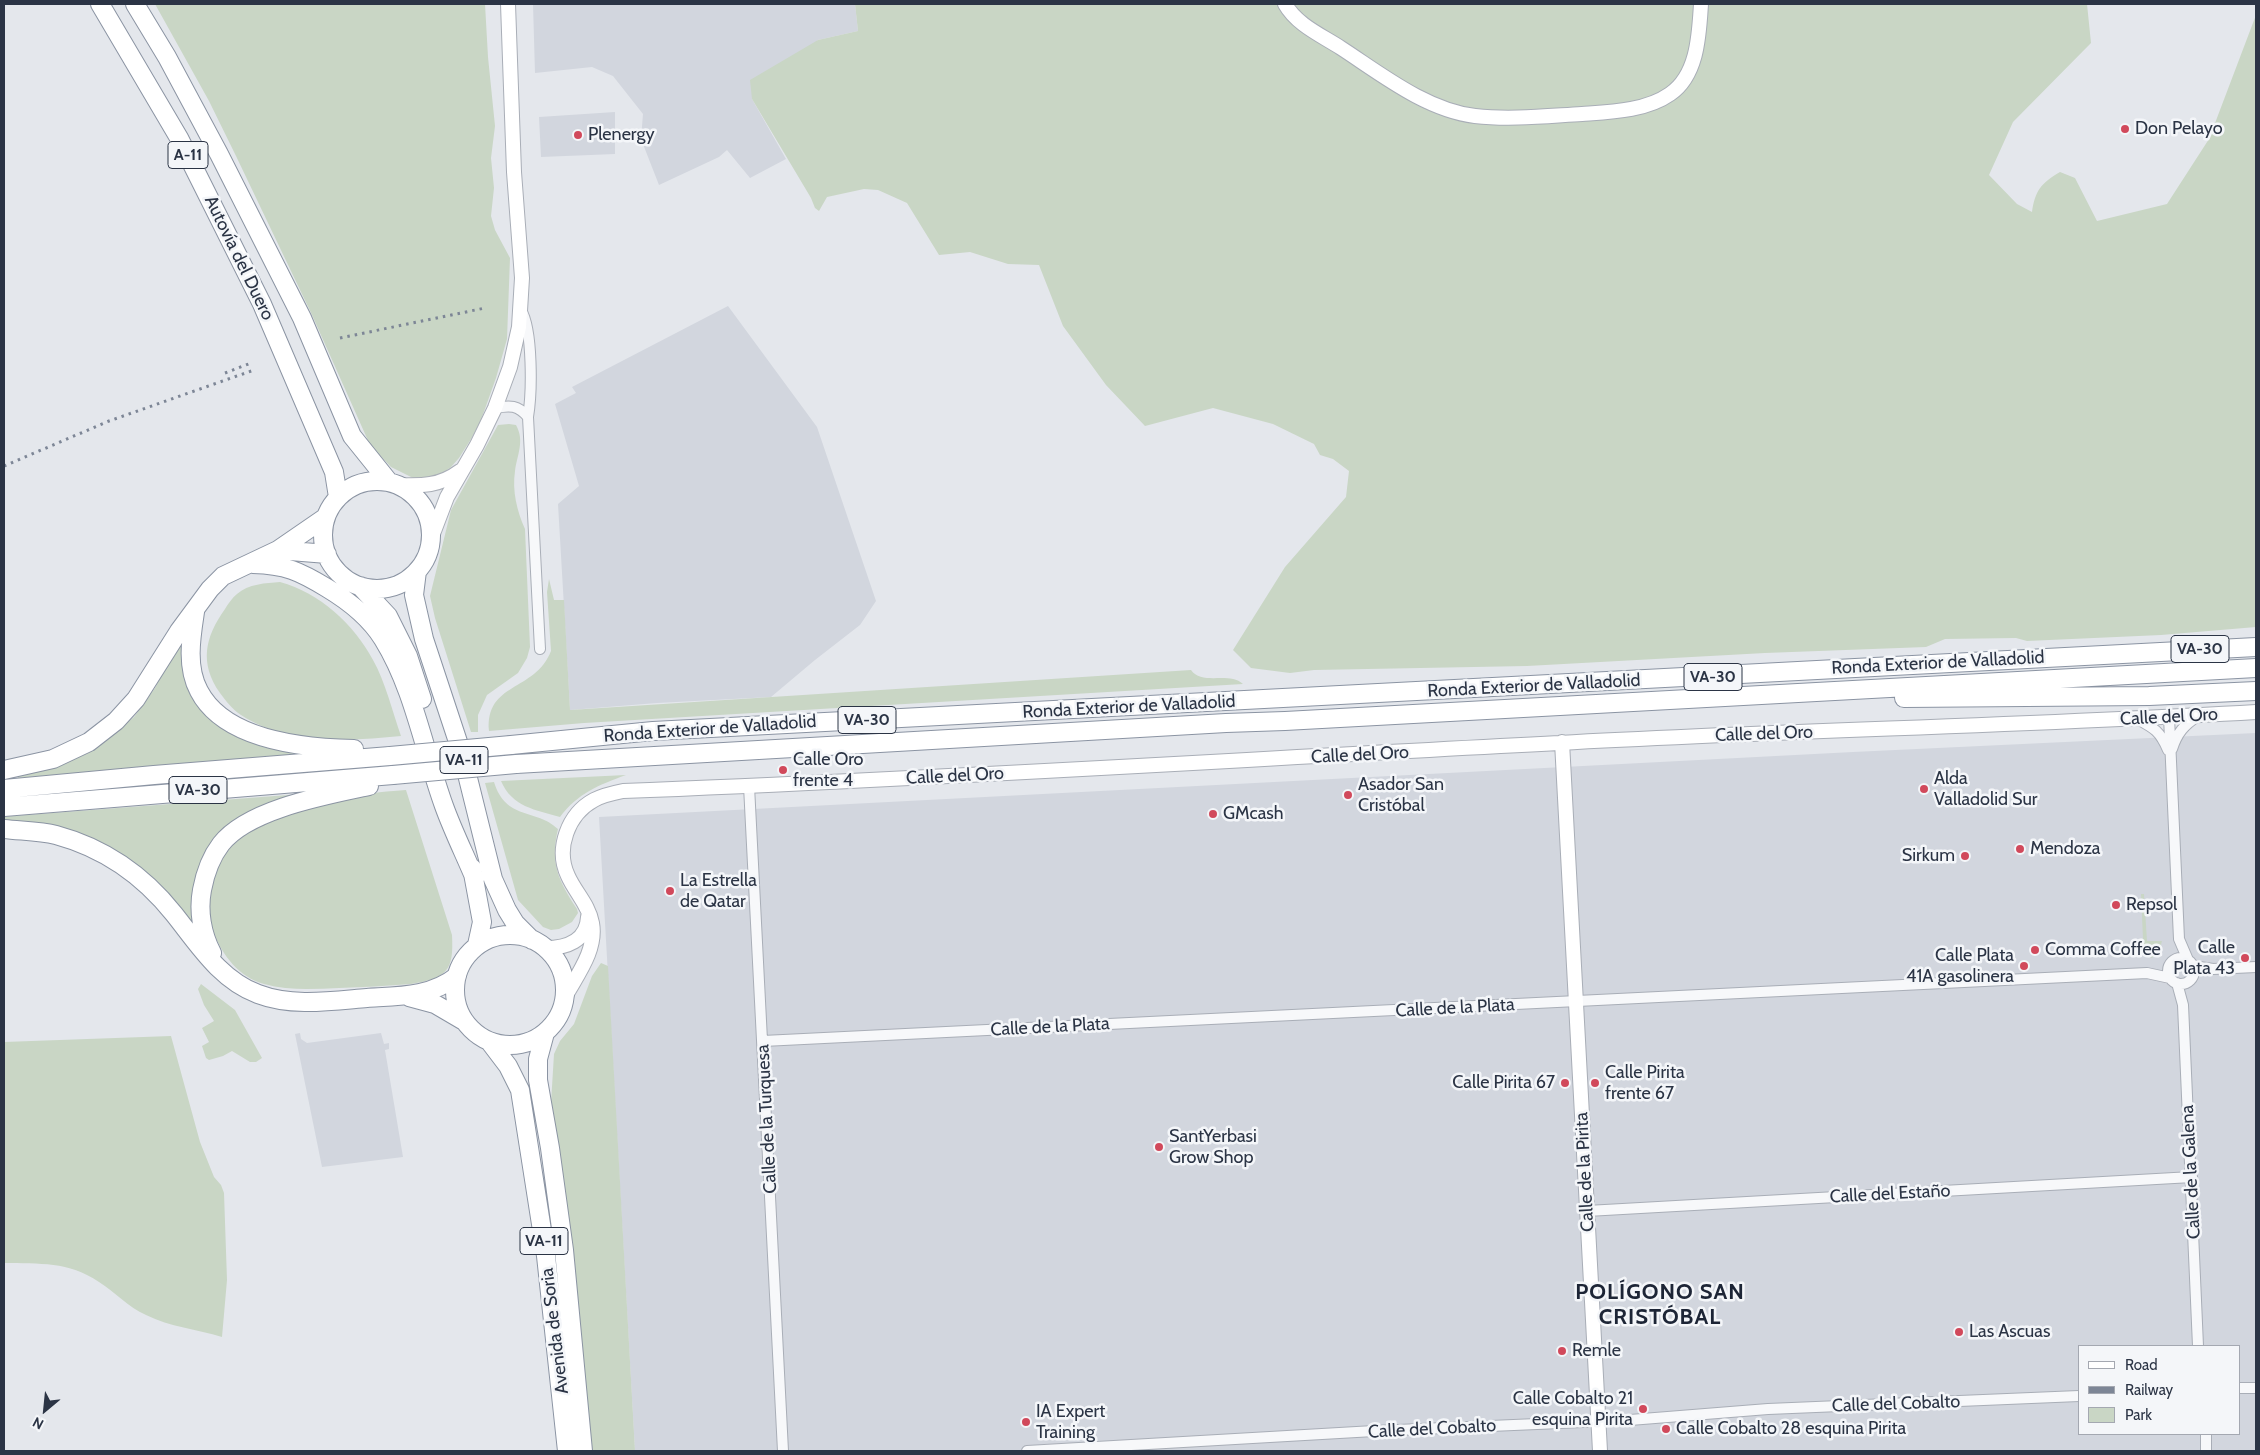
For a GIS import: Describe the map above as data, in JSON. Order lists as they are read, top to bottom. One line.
{"streets":{"highway":["A-11","Autovía del Duero","VA-30","Ronda Exterior de Valladolid","VA-11","Avenida de Soria"],"street":["Calle del Oro","Calle de la Plata","Calle de la Turquesa","Calle de la Pirita","Calle de la Galena","Calle del Estaño","Calle del Cobalto"]},"crossings":[["Autovía del Duero","VA-11"],["Calle del Oro","VA-11"],["Calle del Oro","Calle de la Turquesa"],["Calle del Oro","Calle de la Pirita"],["Calle del Oro","Avenida de Soria"],["VA-11","Avenida de Soria"],["Calle de la Plata","Calle de la Turquesa"],["Calle de la Plata","Calle de la Pirita"],["Calle de la Plata","Calle de la Galena"],["Calle de la Pirita","Calle del Estaño"],["Calle de la Pirita","Calle del Cobalto"],["Calle de la Galena","Calle del Estaño"]],"districts":["POLÍGONO SAN CRISTÓBAL"],"places":["Don Pelayo","Plenergy","Calle Oro frente 4","Alda Valladolid Sur","Asador San Cristóbal","GMcash","Mendoza","Sirkum","La Estrella de Qatar","Repsol","Comma Coffee","Calle Plata 43","Calle Plata 41A gasolinera","Calle Pirita 67","Calle Pirita frente 67","SantYerbasi Grow Shop","Las Ascuas","Remle","Calle Cobalto 21 esquina Pirita","IA Expert Training","Calle Cobalto 28 esquina Pirita"],"legend":["Road","Railway","Park"],"north":"bottom left"}
